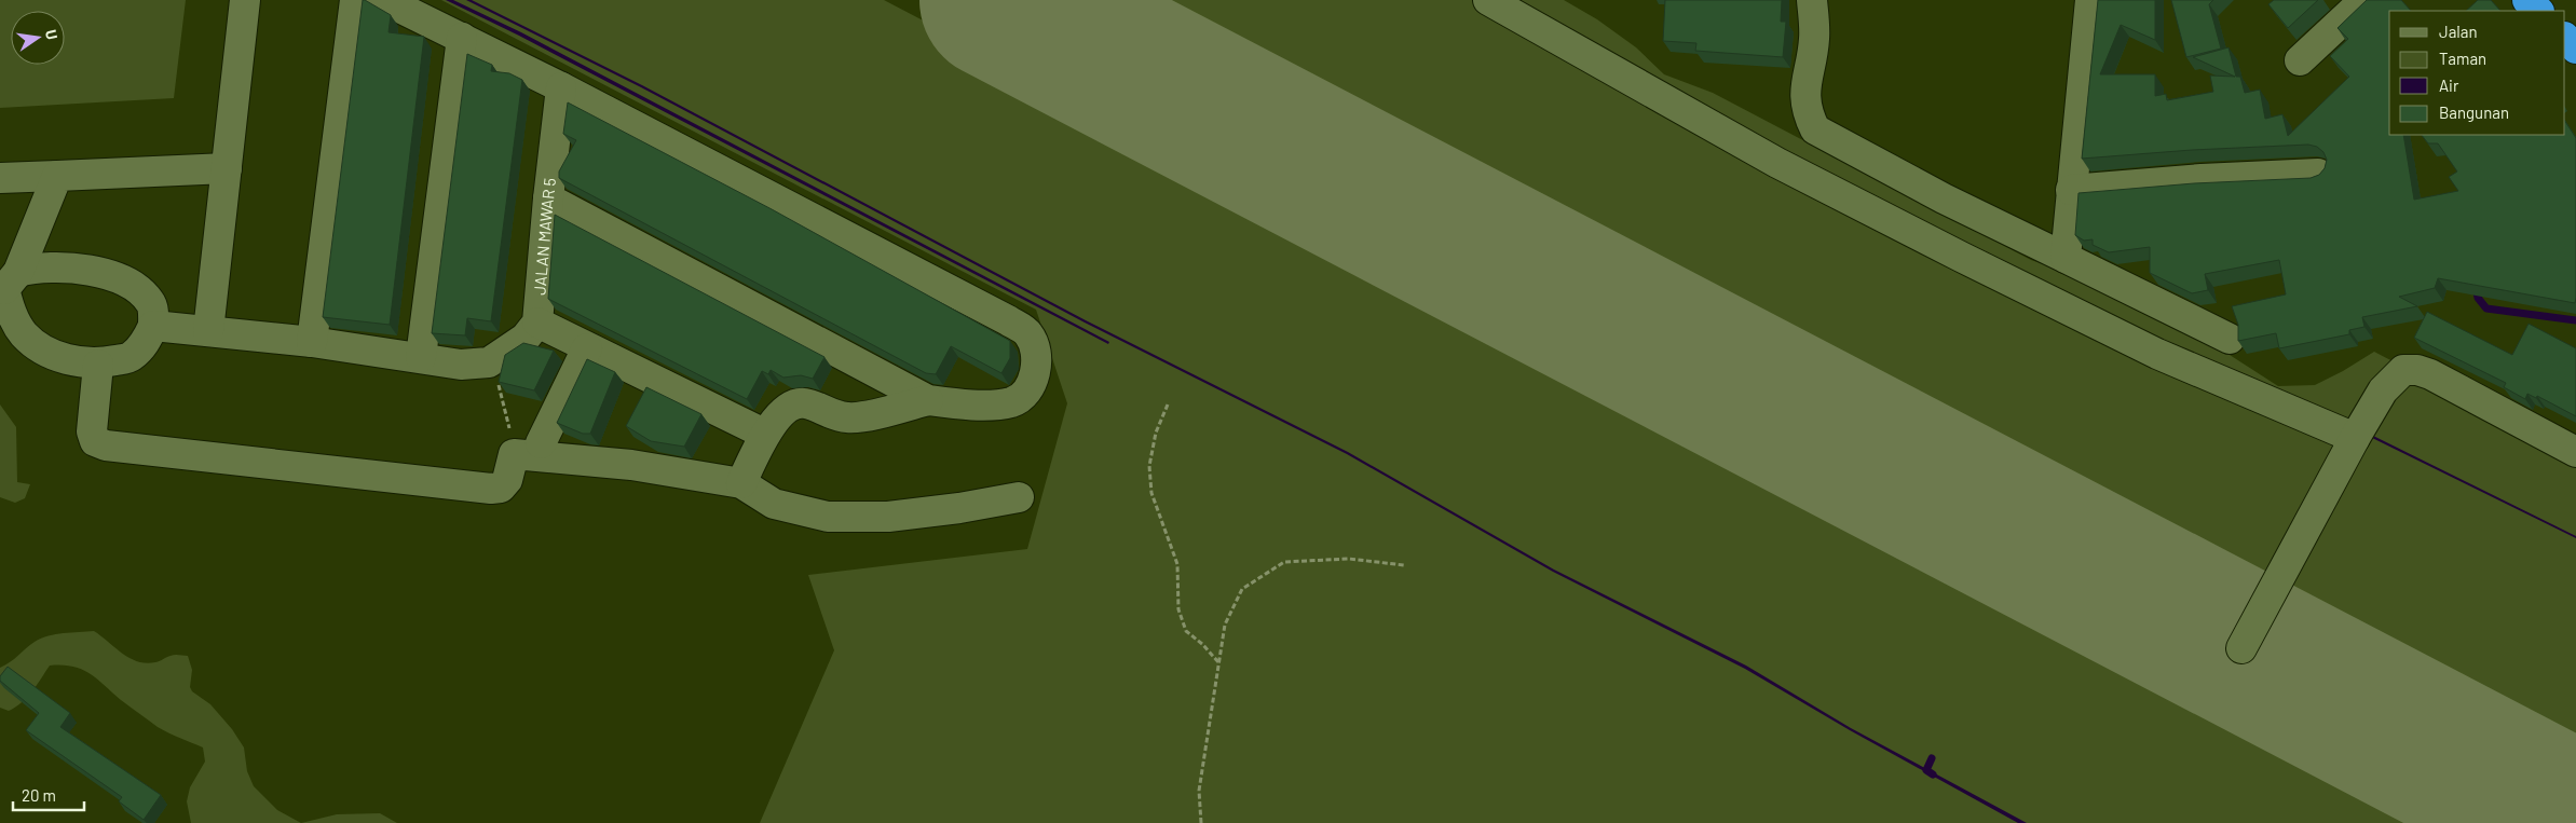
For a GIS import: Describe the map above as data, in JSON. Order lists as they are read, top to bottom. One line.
{"streets":{"street":["JALAN MAWAR 5"]},"legend":["Jalan","Taman","Air","Bangunan"],"scale_bar":"20 m","north":"right"}
